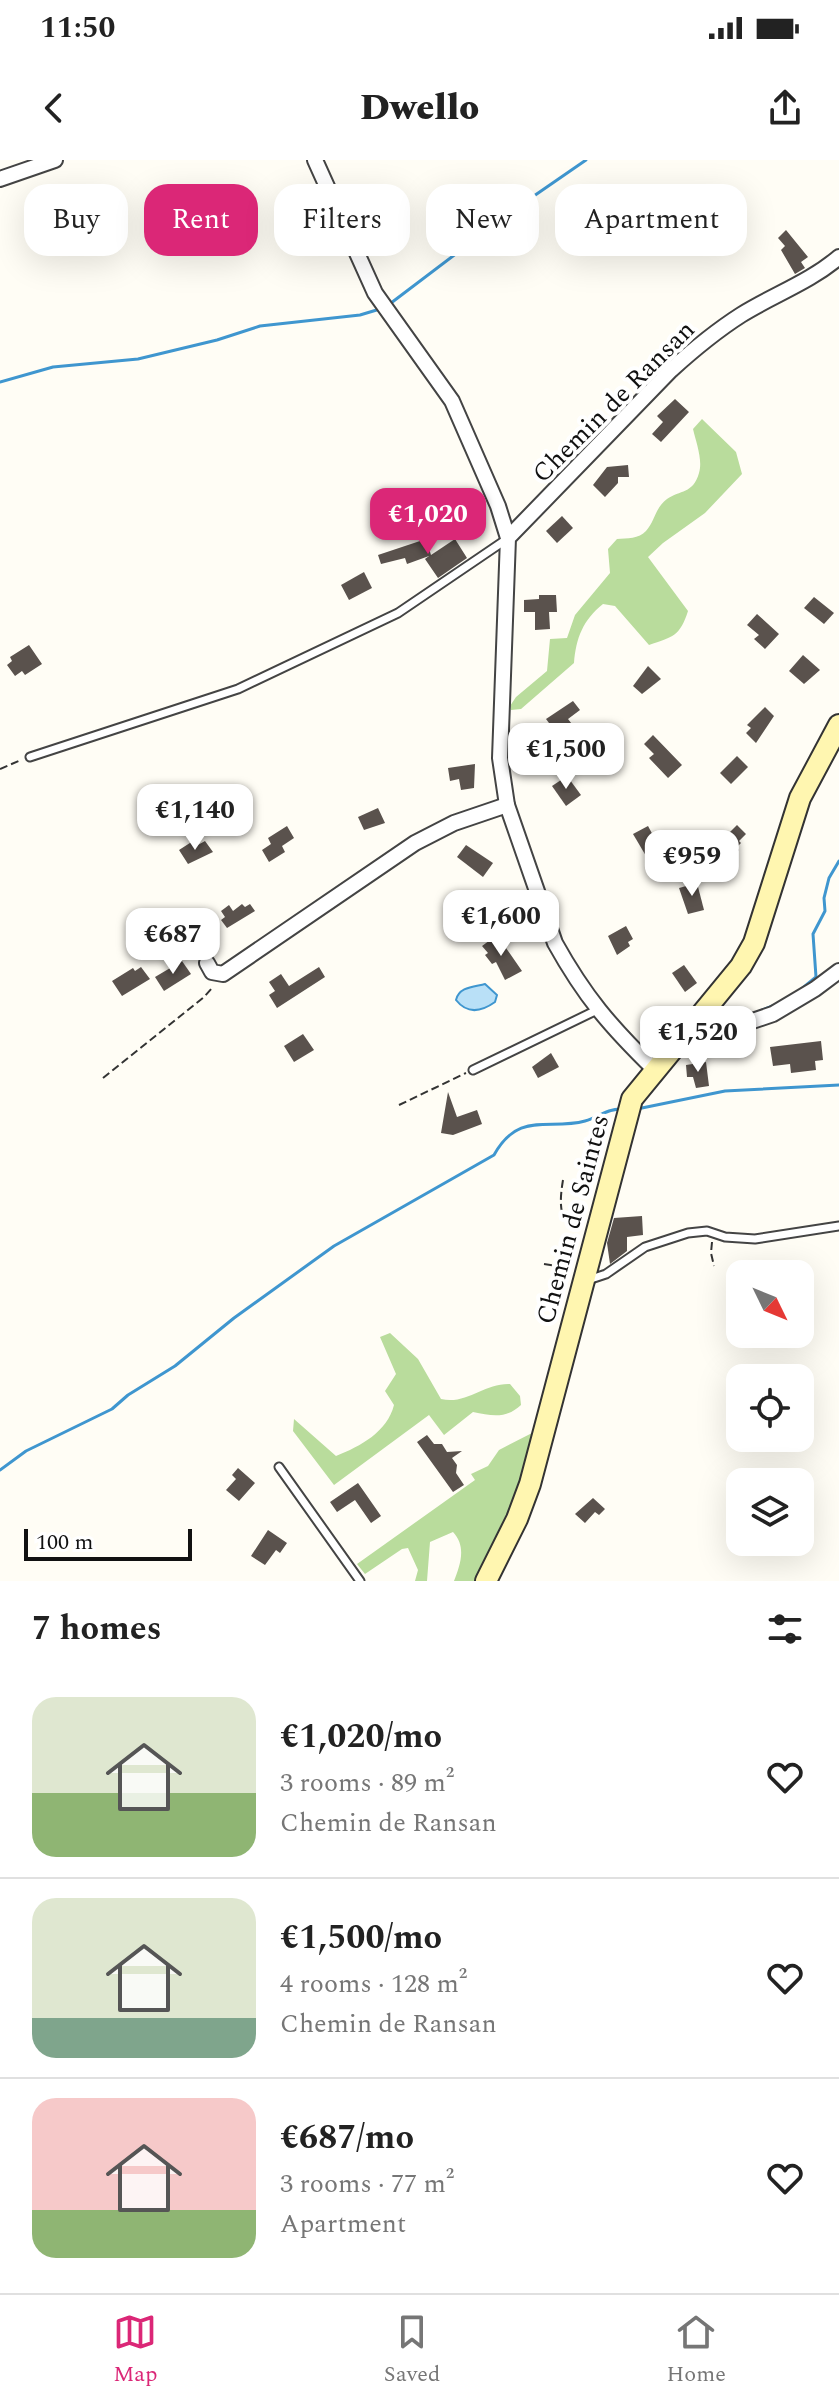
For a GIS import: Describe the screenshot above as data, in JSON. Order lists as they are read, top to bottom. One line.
{"streets":{"street":["Chemin de Ransan","Chemin de Saintes"]},"scale_bar":"100 m","north":"bottom right","page":{"status":"11:50","header":"Dwello","chip":["Buy","Rent","Filters","New","Apartment"],"price":["€1,020","€1,500","€1,140","€959","€1,600","€687","€1,520"],"scale":"100 m","heading":"7 homes","list":[{"name":"€1,020/mo","note":"3 rooms · 89 m² · Chemin de Ransan"},{"name":"€1,500/mo","note":"4 rooms · 128 m² · Chemin de Ransan"},{"name":"€687/mo","note":"3 rooms · 77 m² · Apartment"}],"tabs":["Map","Saved","Home"]}}
